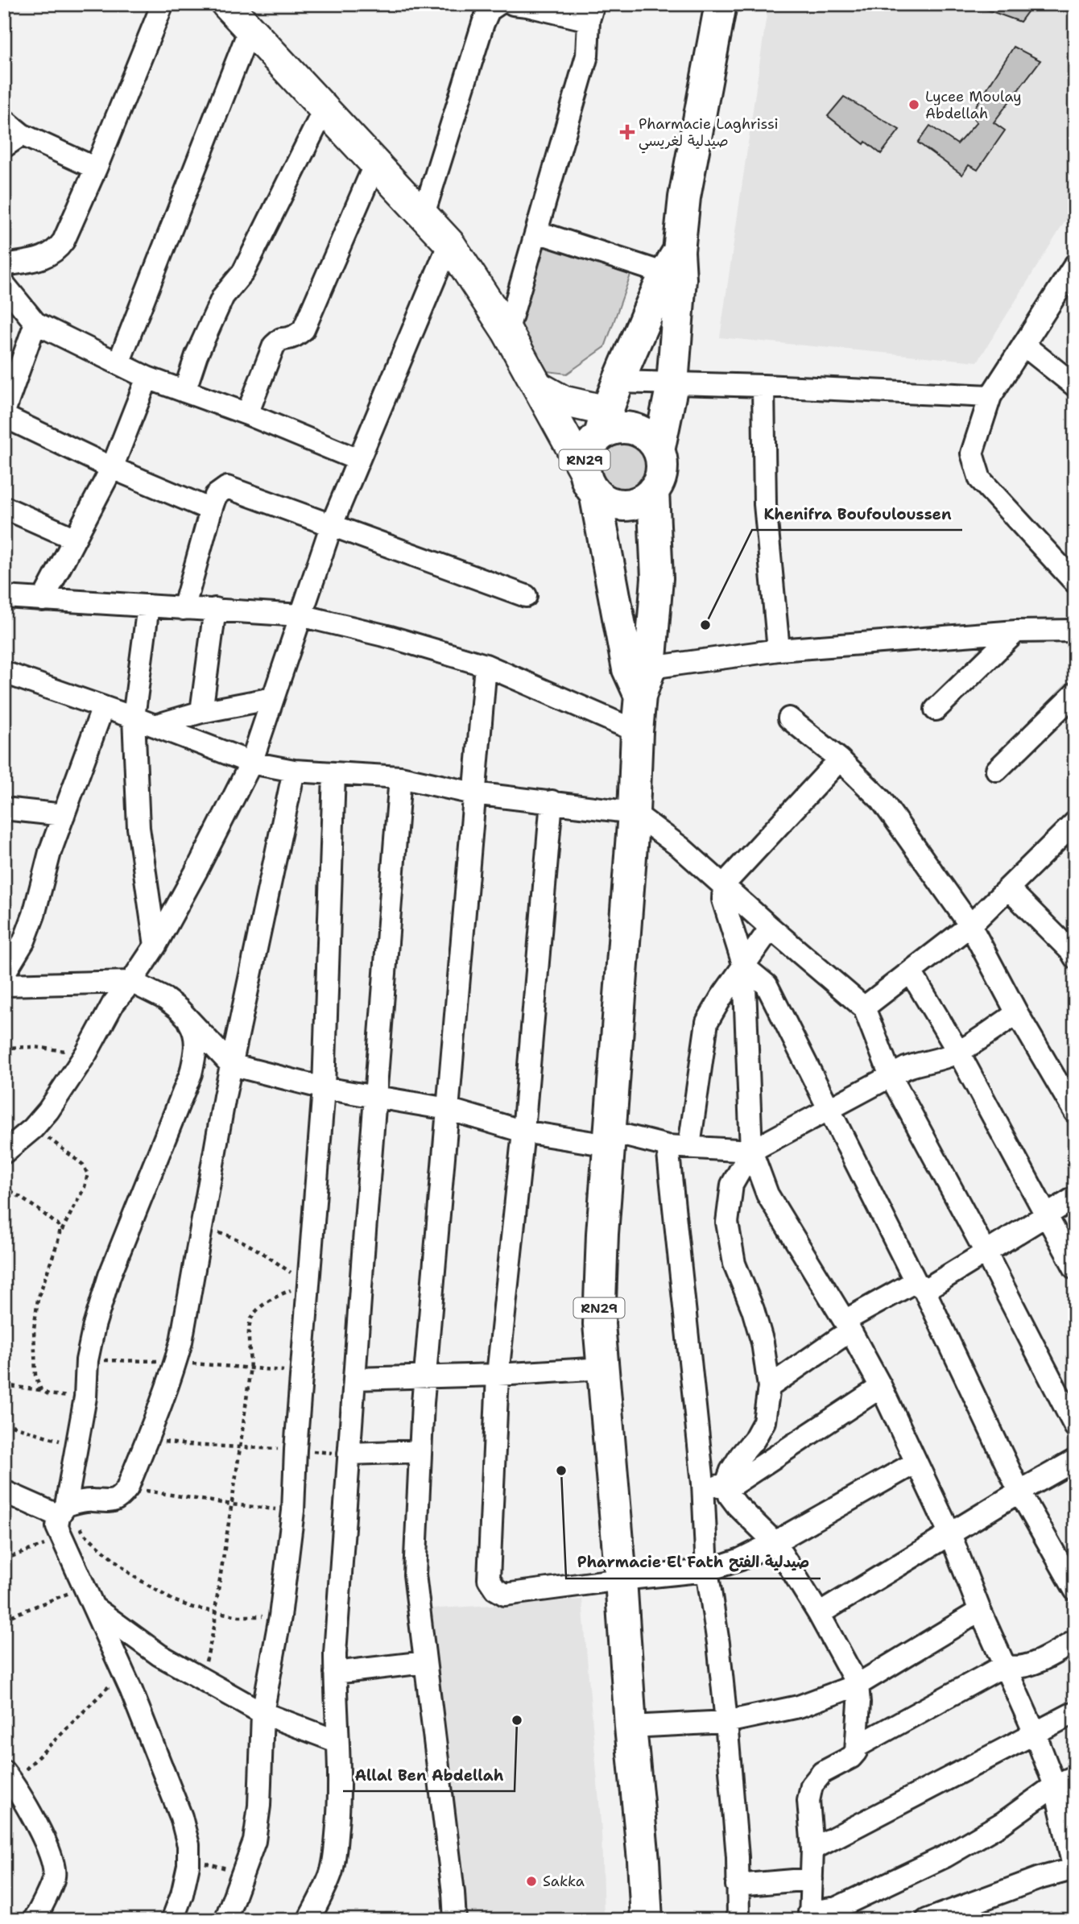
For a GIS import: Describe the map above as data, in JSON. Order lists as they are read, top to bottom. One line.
{"streets":{"main road":["RN29"]},"places":{"other":["Lycee Moulay Abdellah","Khenifra Boufouloussen","Pharmacie El Fath صيدلية الفتح","Allal Ben Abdellah","Sakka"],"health":["Pharmacie Laghrissi صيدلية لغريسي"]}}
